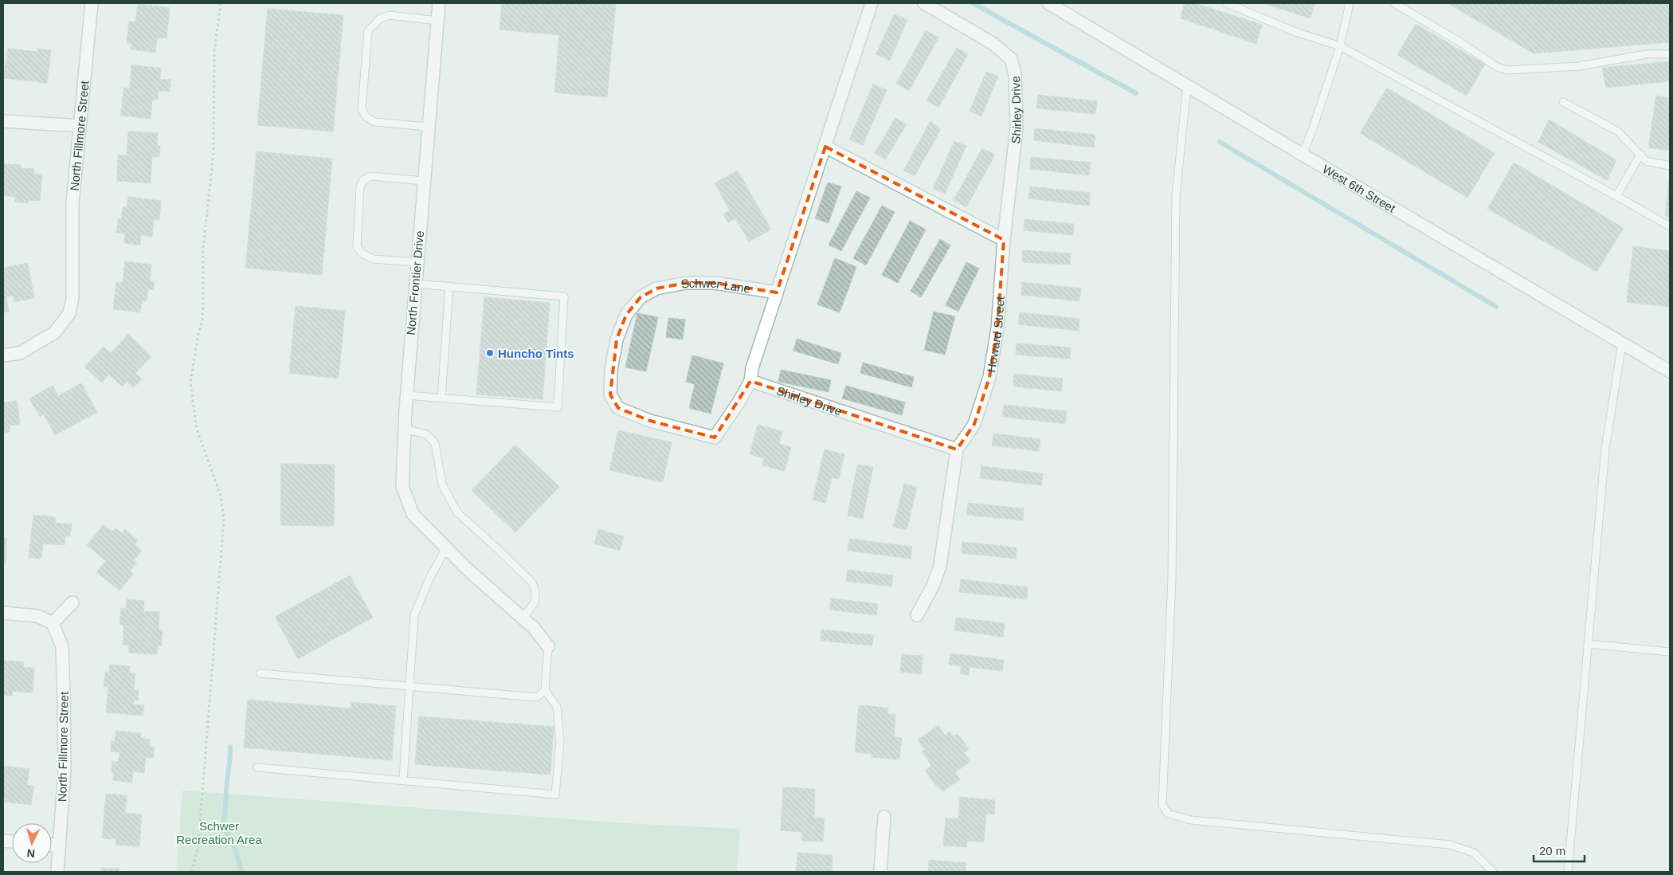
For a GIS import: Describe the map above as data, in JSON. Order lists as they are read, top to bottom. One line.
{"streets":{"street":["Shirley Drive","North Fillmore Street","West 6th Street","North Frontier Drive","Schwer Lane","Howard Street"]},"crossings":[["Shirley Drive","Schwer Lane"],["Shirley Drive","Howard Street"]],"parks":["Schwer Recreation Area"],"places":["Huncho Tints"],"scale_bar":"20 m","north":"bottom"}
